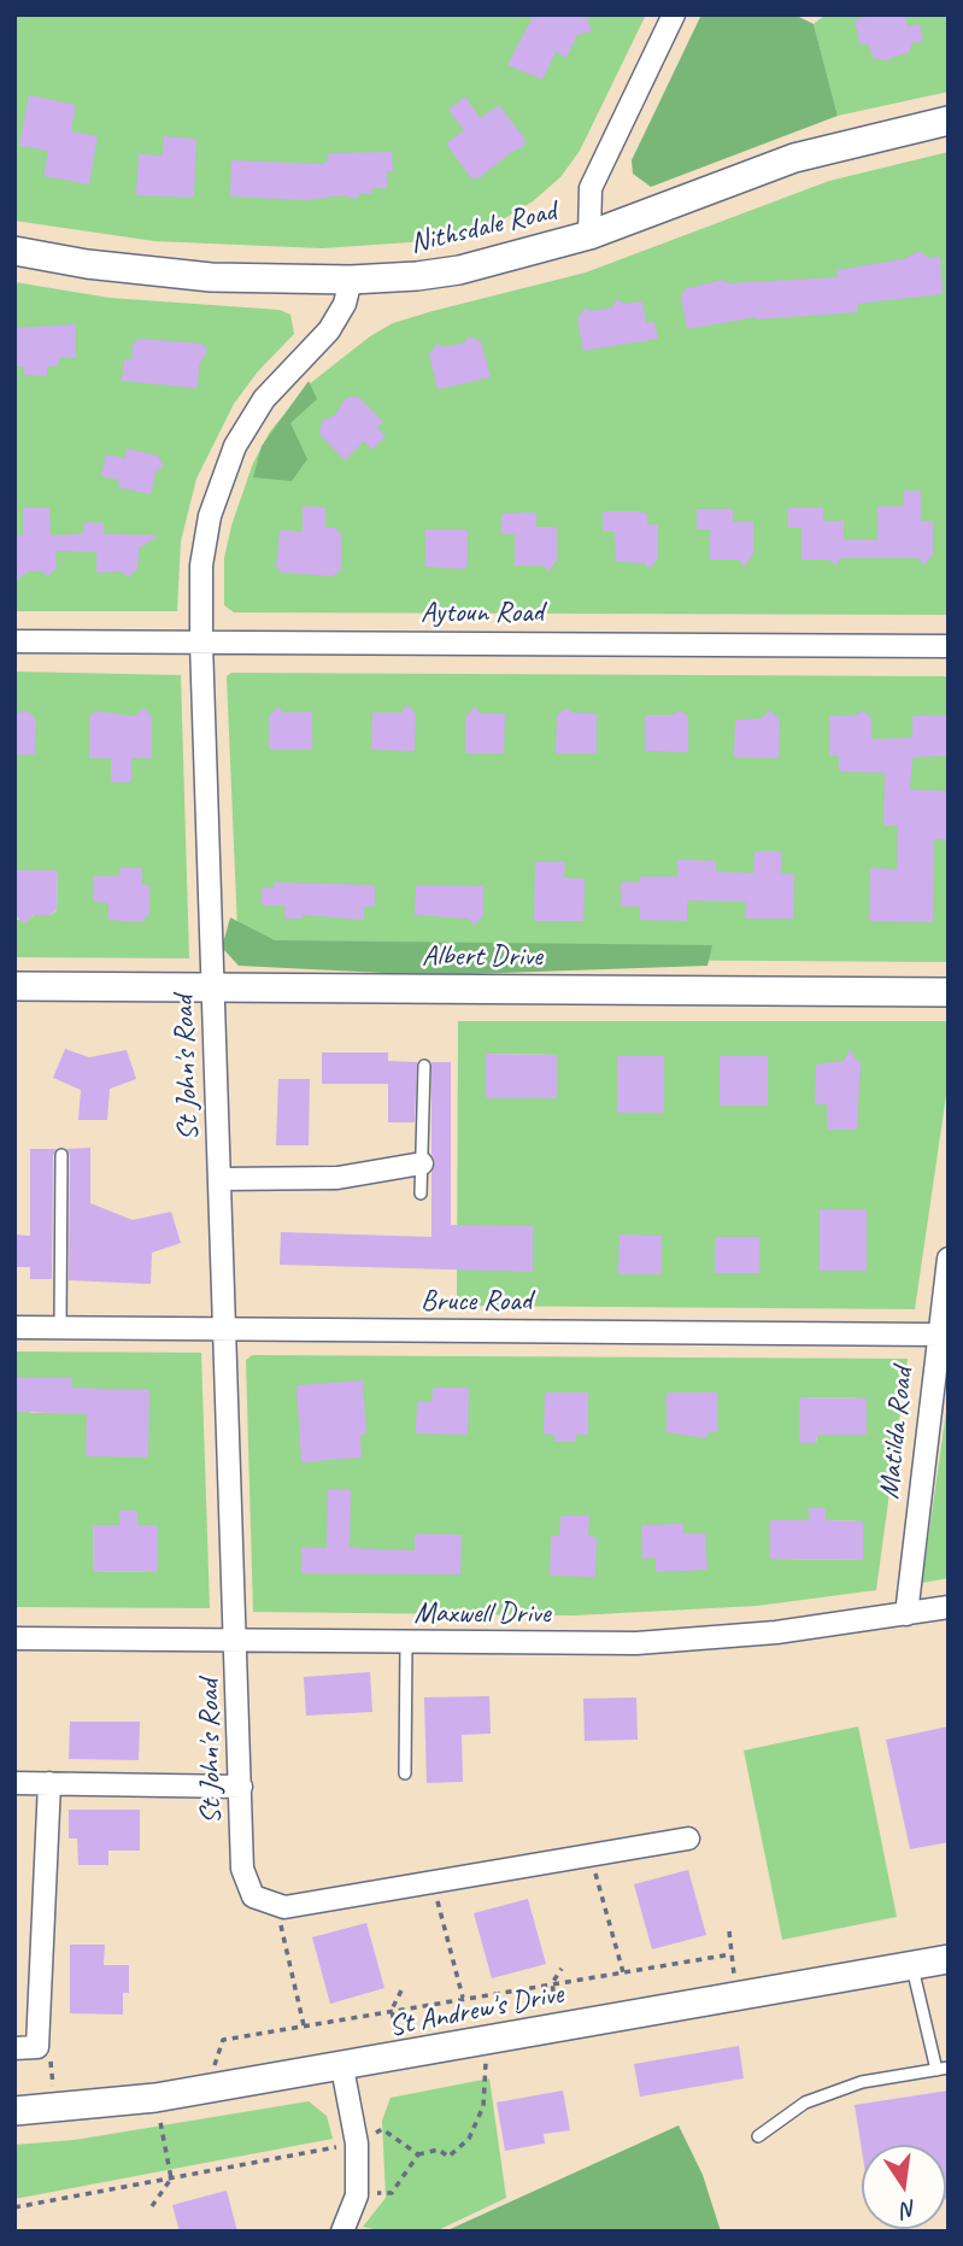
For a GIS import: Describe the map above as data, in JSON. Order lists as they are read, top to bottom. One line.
{"streets":{"street":["Nithsdale Road","Aytoun Road","Albert Drive","St John's Road","Bruce Road","Matilda Road","Maxwell Drive","St Andrew's Drive"]},"crossings":[["Nithsdale Road","St John's Road"],["Aytoun Road","St John's Road"],["Albert Drive","St John's Road"],["St John's Road","Bruce Road"],["St John's Road","Maxwell Drive"],["Bruce Road","Matilda Road"],["Matilda Road","Maxwell Drive"]],"north":"bottom"}
